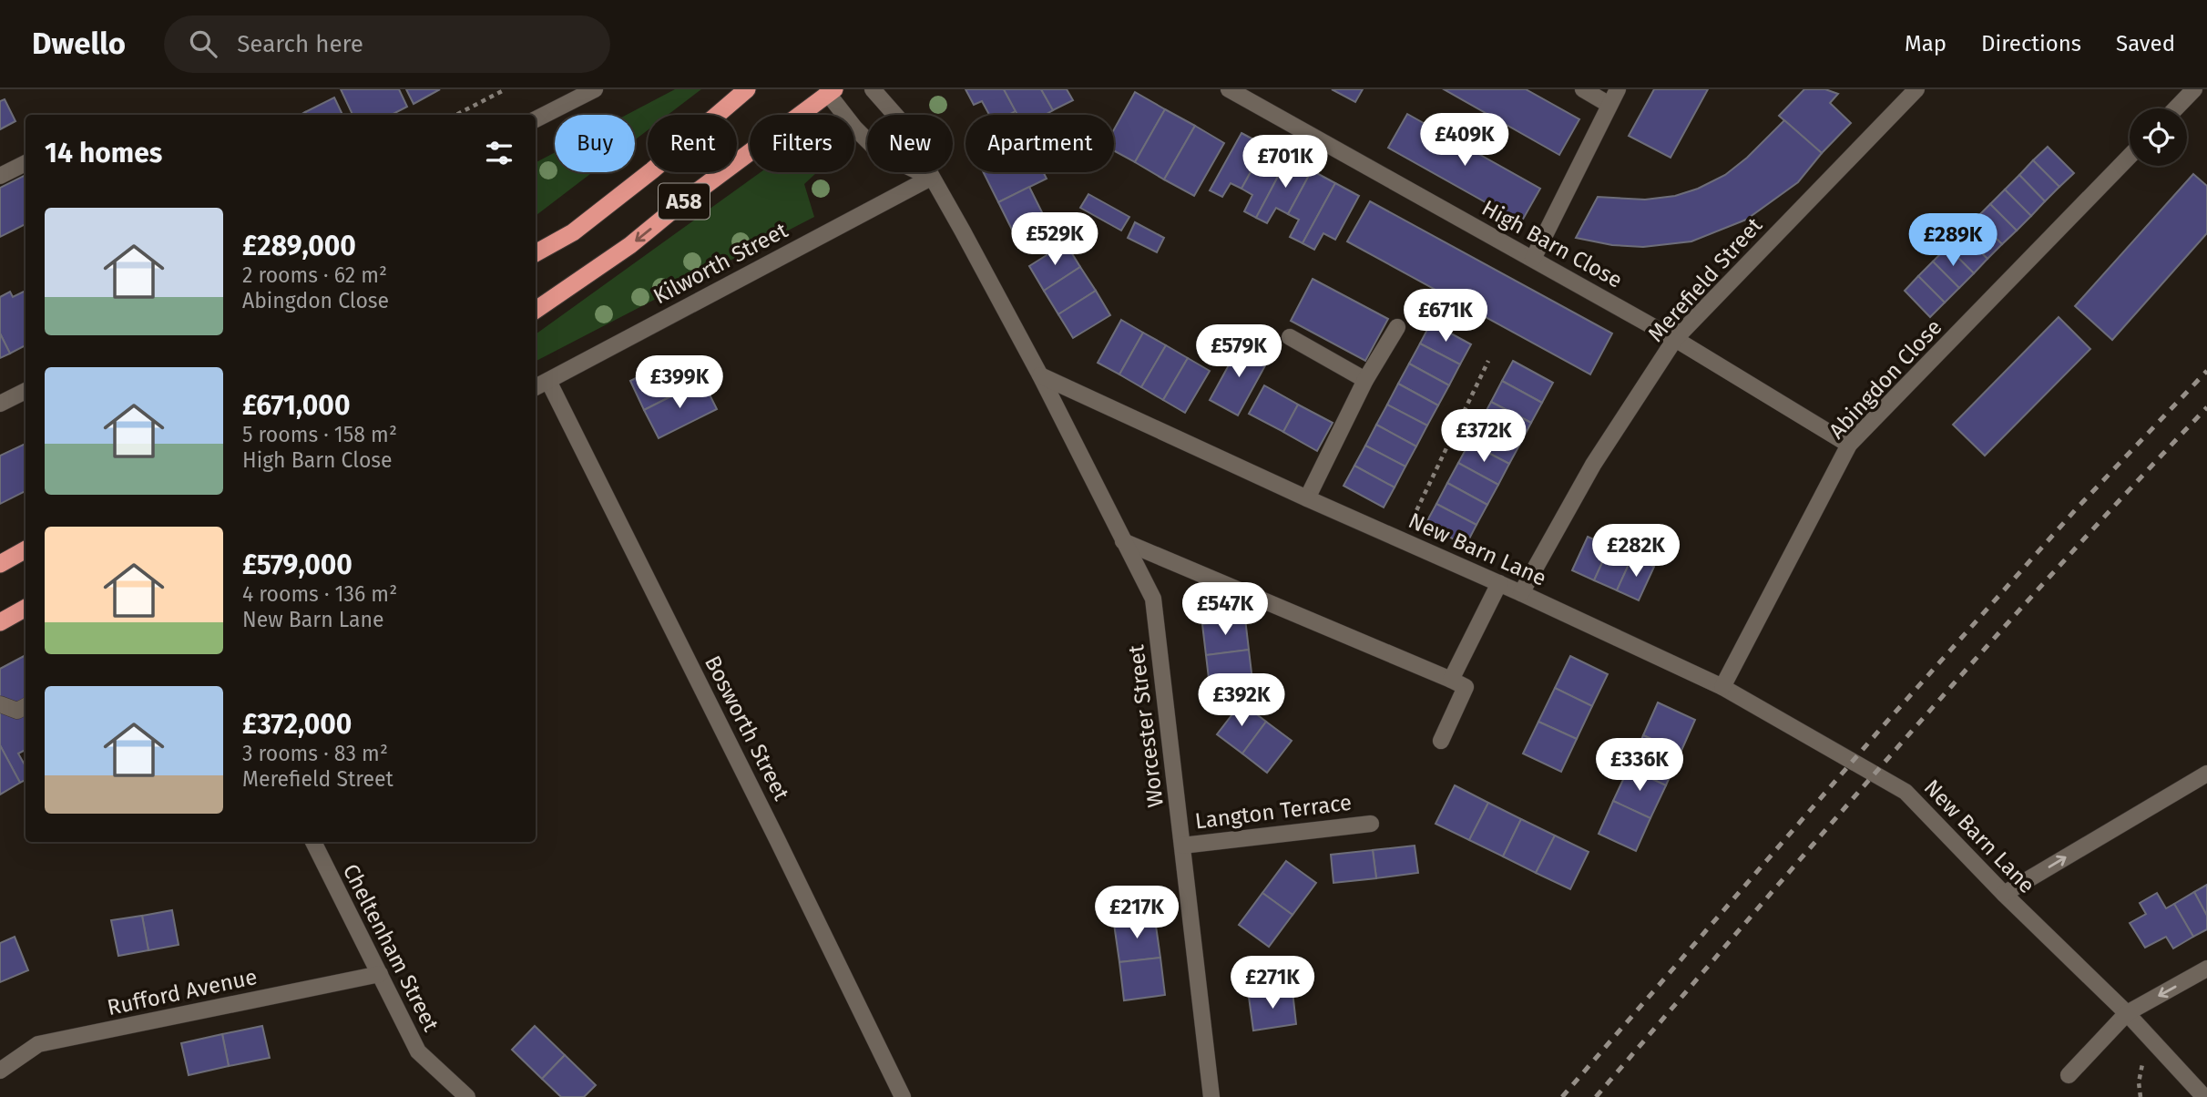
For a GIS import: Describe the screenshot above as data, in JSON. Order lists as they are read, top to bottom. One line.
{"streets":{"highway":["A58"],"street":["High Barn Close","Kilworth Street","Merefield Street","Abingdon Close","New Barn Lane","Worcester Street","Bosworth Street","Langton Terrace","Cheltenham Street","Rufford Avenue"]},"crossings":[["High Barn Close","Merefield Street"],["High Barn Close","Abingdon Close"],["Kilworth Street","Bosworth Street"],["Merefield Street","New Barn Lane"],["Abingdon Close","New Barn Lane"],["New Barn Lane","Worcester Street"],["Worcester Street","Langton Terrace"],["Cheltenham Street","Rufford Avenue"]],"page":{"header":"Dwello","search":"Search here","nav":["Map","Directions","Saved"],"price":["£409K","£701K","£529K","£289K","£671K","£579K","£399K","£372K","£282K","£547K","£392K","£336K","£217K","£271K"],"chip":["Buy","Rent","Filters","New","Apartment"],"heading":"14 homes","list":[{"name":"£289,000","note":"2 rooms · 62 m² · Abingdon Close"},{"name":"£671,000","note":"5 rooms · 158 m² · High Barn Close"},{"name":"£579,000","note":"4 rooms · 136 m² · New Barn Lane"},{"name":"£372,000","note":"3 rooms · 83 m² · Merefield Street"}]}}
